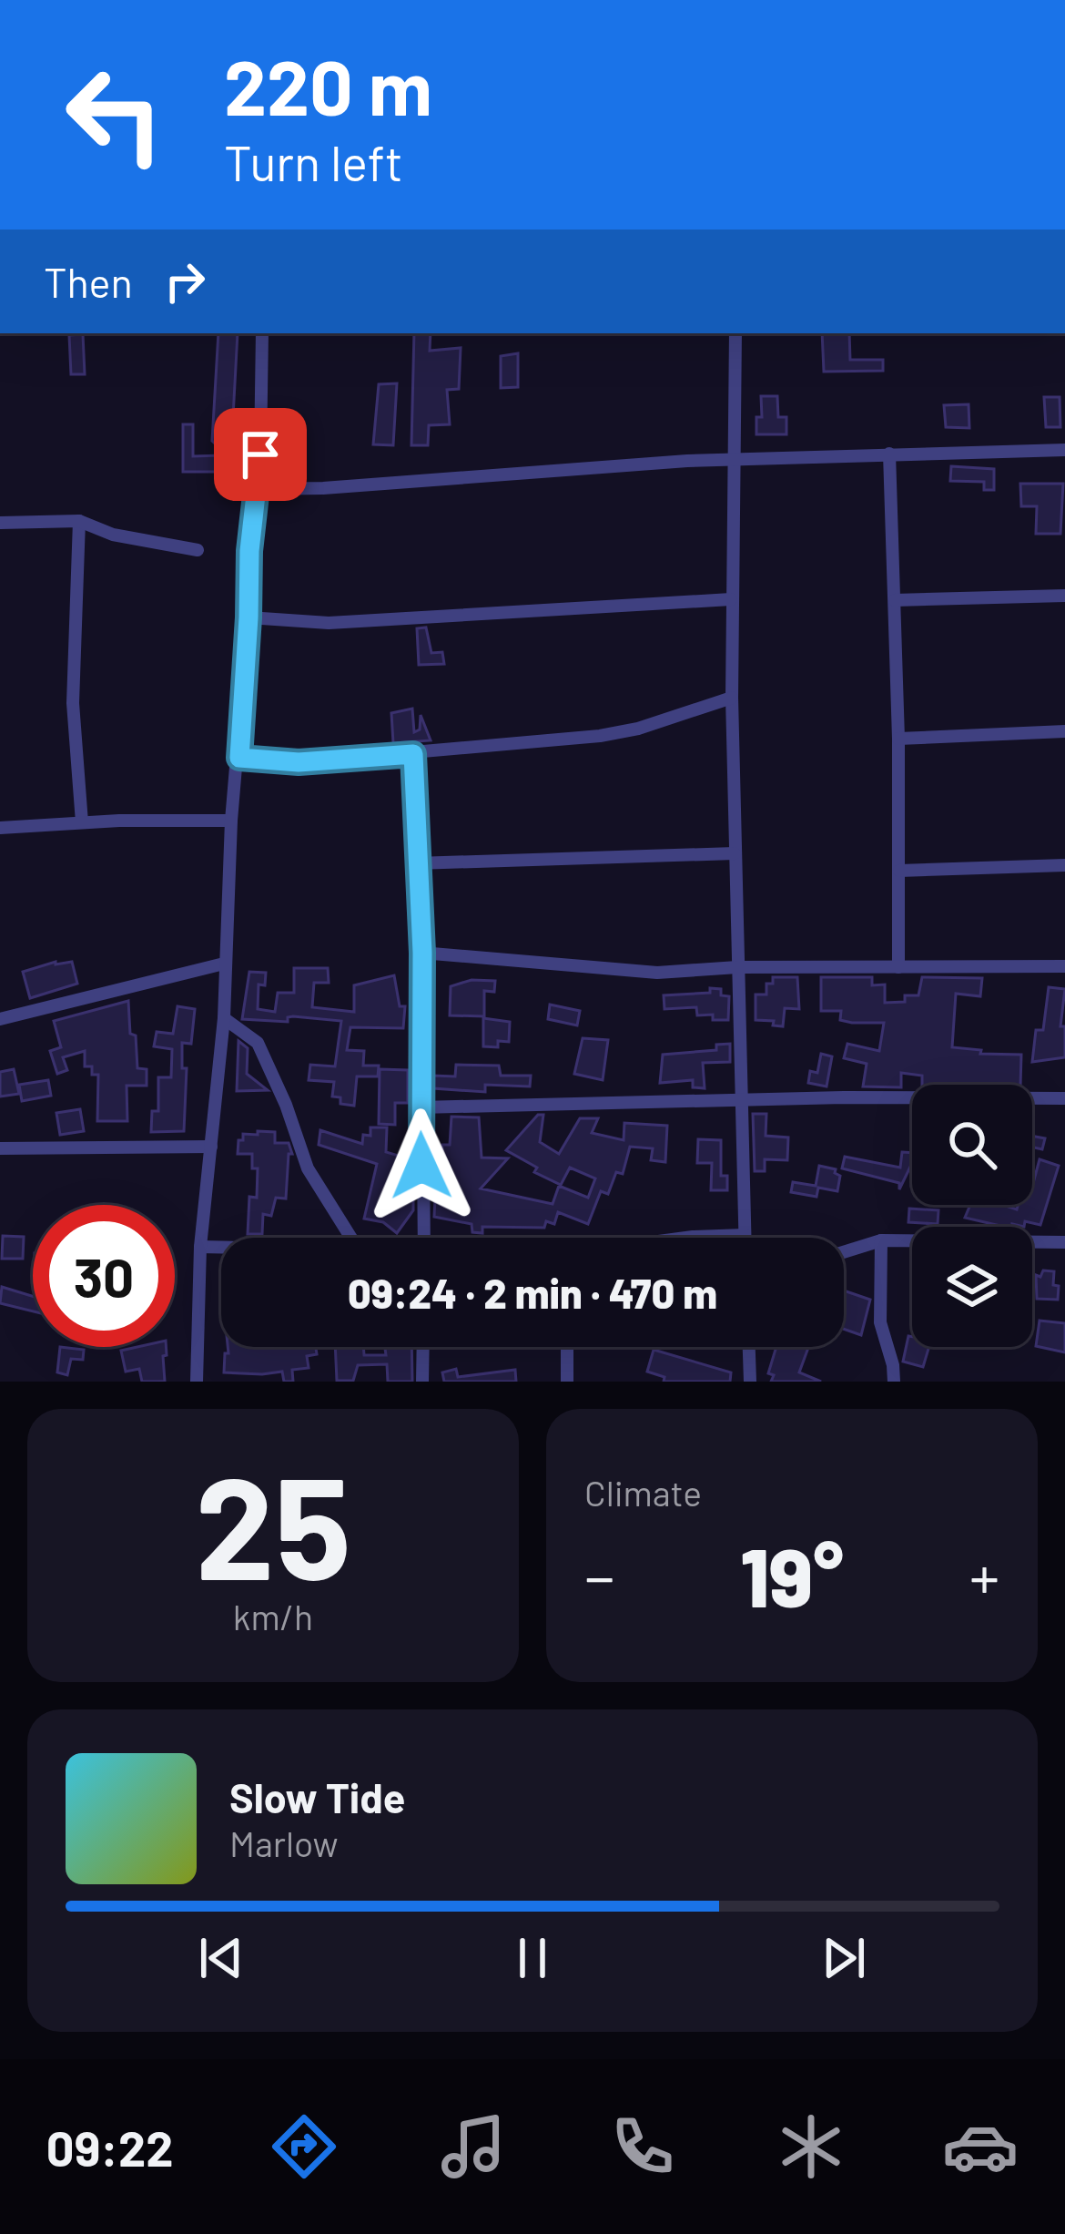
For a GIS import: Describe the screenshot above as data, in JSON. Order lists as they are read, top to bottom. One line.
{"page":{"turn":["220 m","Turn left"],"then":"Then","limit":"30","trip":"09:24 · 2 min · 470 m","tile":[["25","km/h"],"Climate"],"heat":["−","19°","+"],"song":["Slow Tide","Marlow"],"tabs":"09:22"}}
